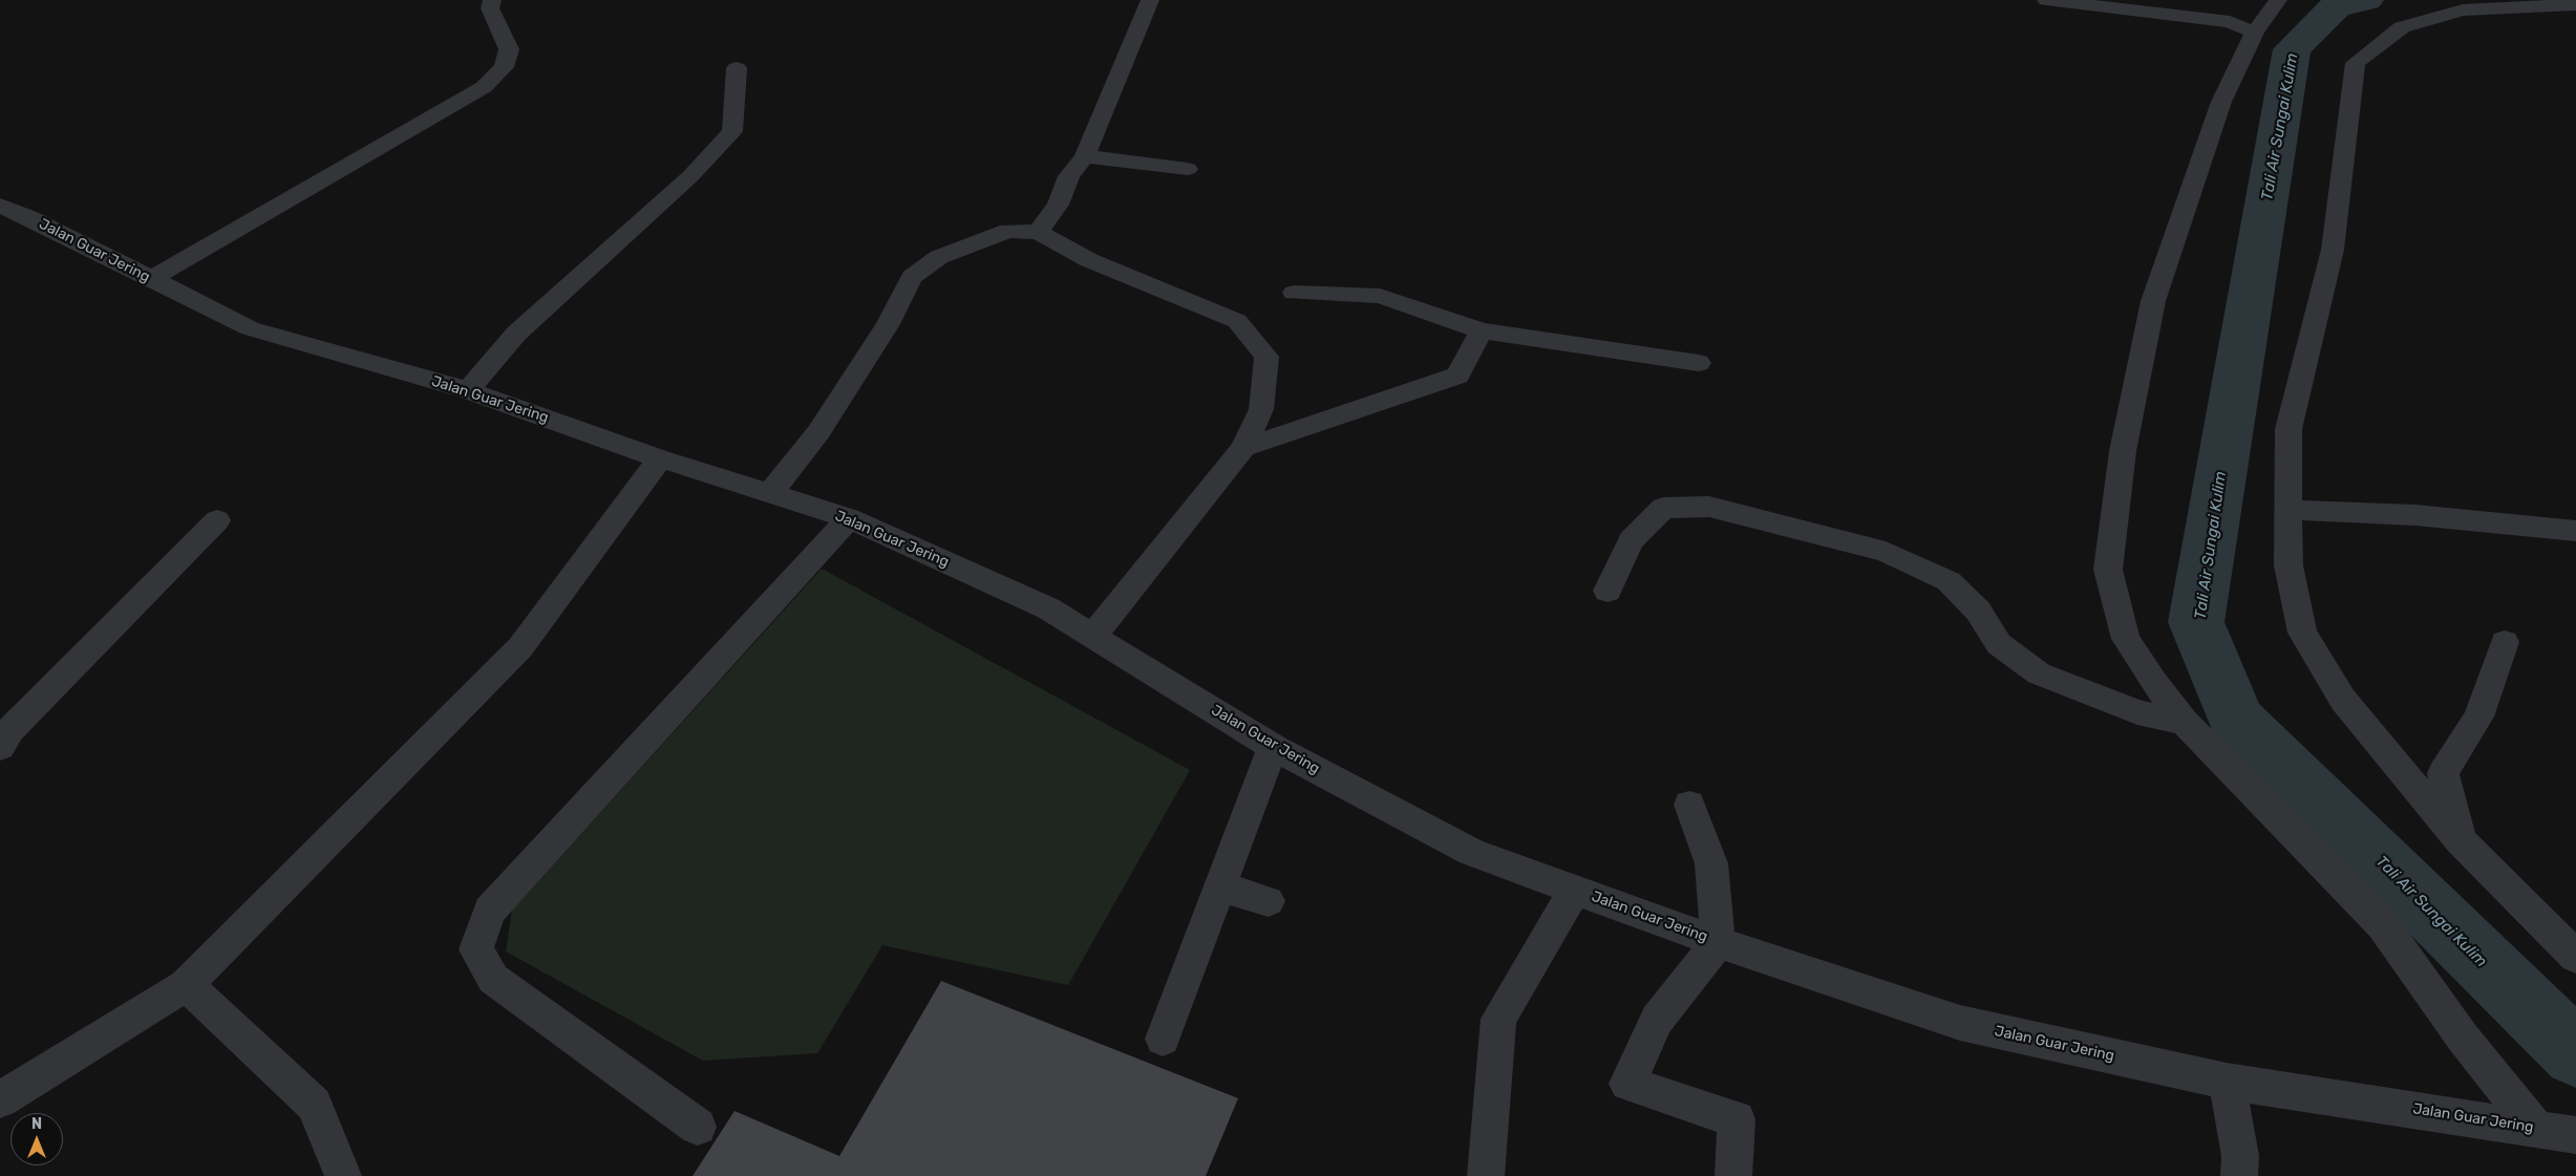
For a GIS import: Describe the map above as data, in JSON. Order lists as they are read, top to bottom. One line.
{"streets":{"street":["Jalan Guar Jering"]},"water":["Tali Air Sungai Kulim"],"north":"top"}
